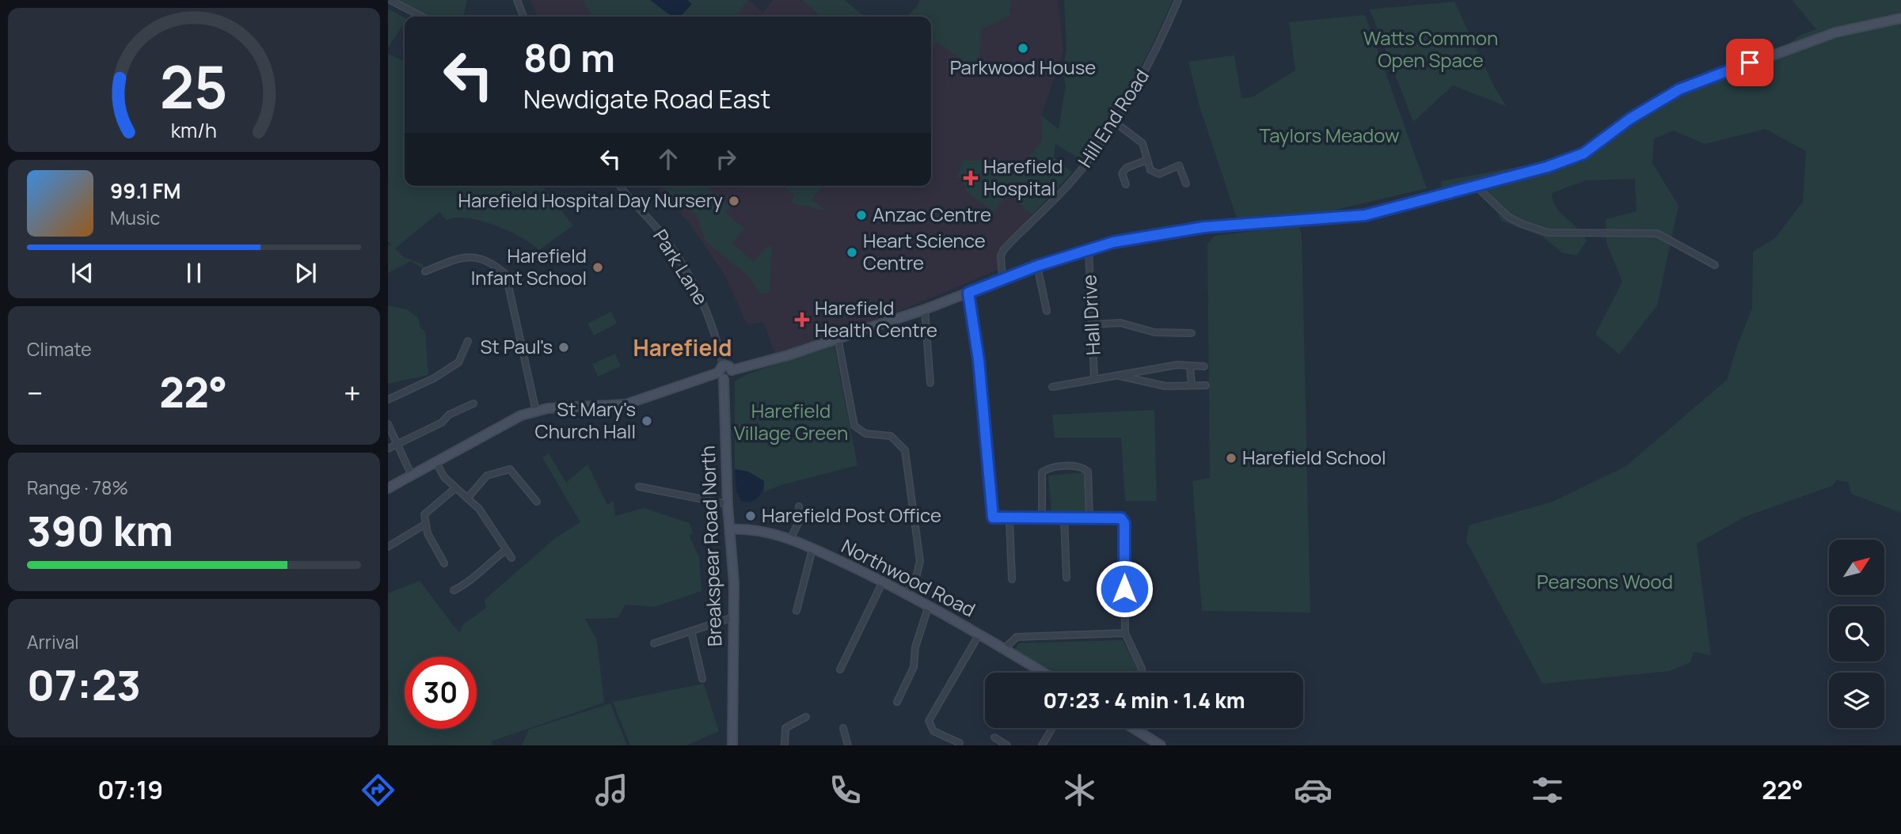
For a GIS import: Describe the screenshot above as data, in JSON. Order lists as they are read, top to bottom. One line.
{"streets":{"street":["Hill End Road","Park Lane","Hall Drive","Breakspear Road North","Northwood Road"]},"crossings":[["Park Lane","Breakspear Road North"],["Breakspear Road North","Northwood Road"]],"districts":["Harefield"],"parks":["Watts Common Open Space","Taylors Meadow","Harefield Village Green","Pearsons Wood"],"places":{"other":["Parkwood House","Harefield Hospital Day Nursery","Anzac Centre","Heart Science Centre","Harefield Infant School","St Paul's","St Mary's Church Hall","Harefield School","Harefield Post Office"],"health":["Harefield Hospital","Harefield Health Centre"]},"north":"top right","page":{"turn":["80 m","Newdigate Road East"],"song":["99.1 FM","Music"],"tile":["Climate",["Range · 78%","390 km"],["Arrival","07:23"]],"heat":["−","22°","+"],"limit":"30","trip":"07:23 · 4 min · 1.4 km","tabs":["07:19","22°"],"gauge":["25","km/h"]}}
